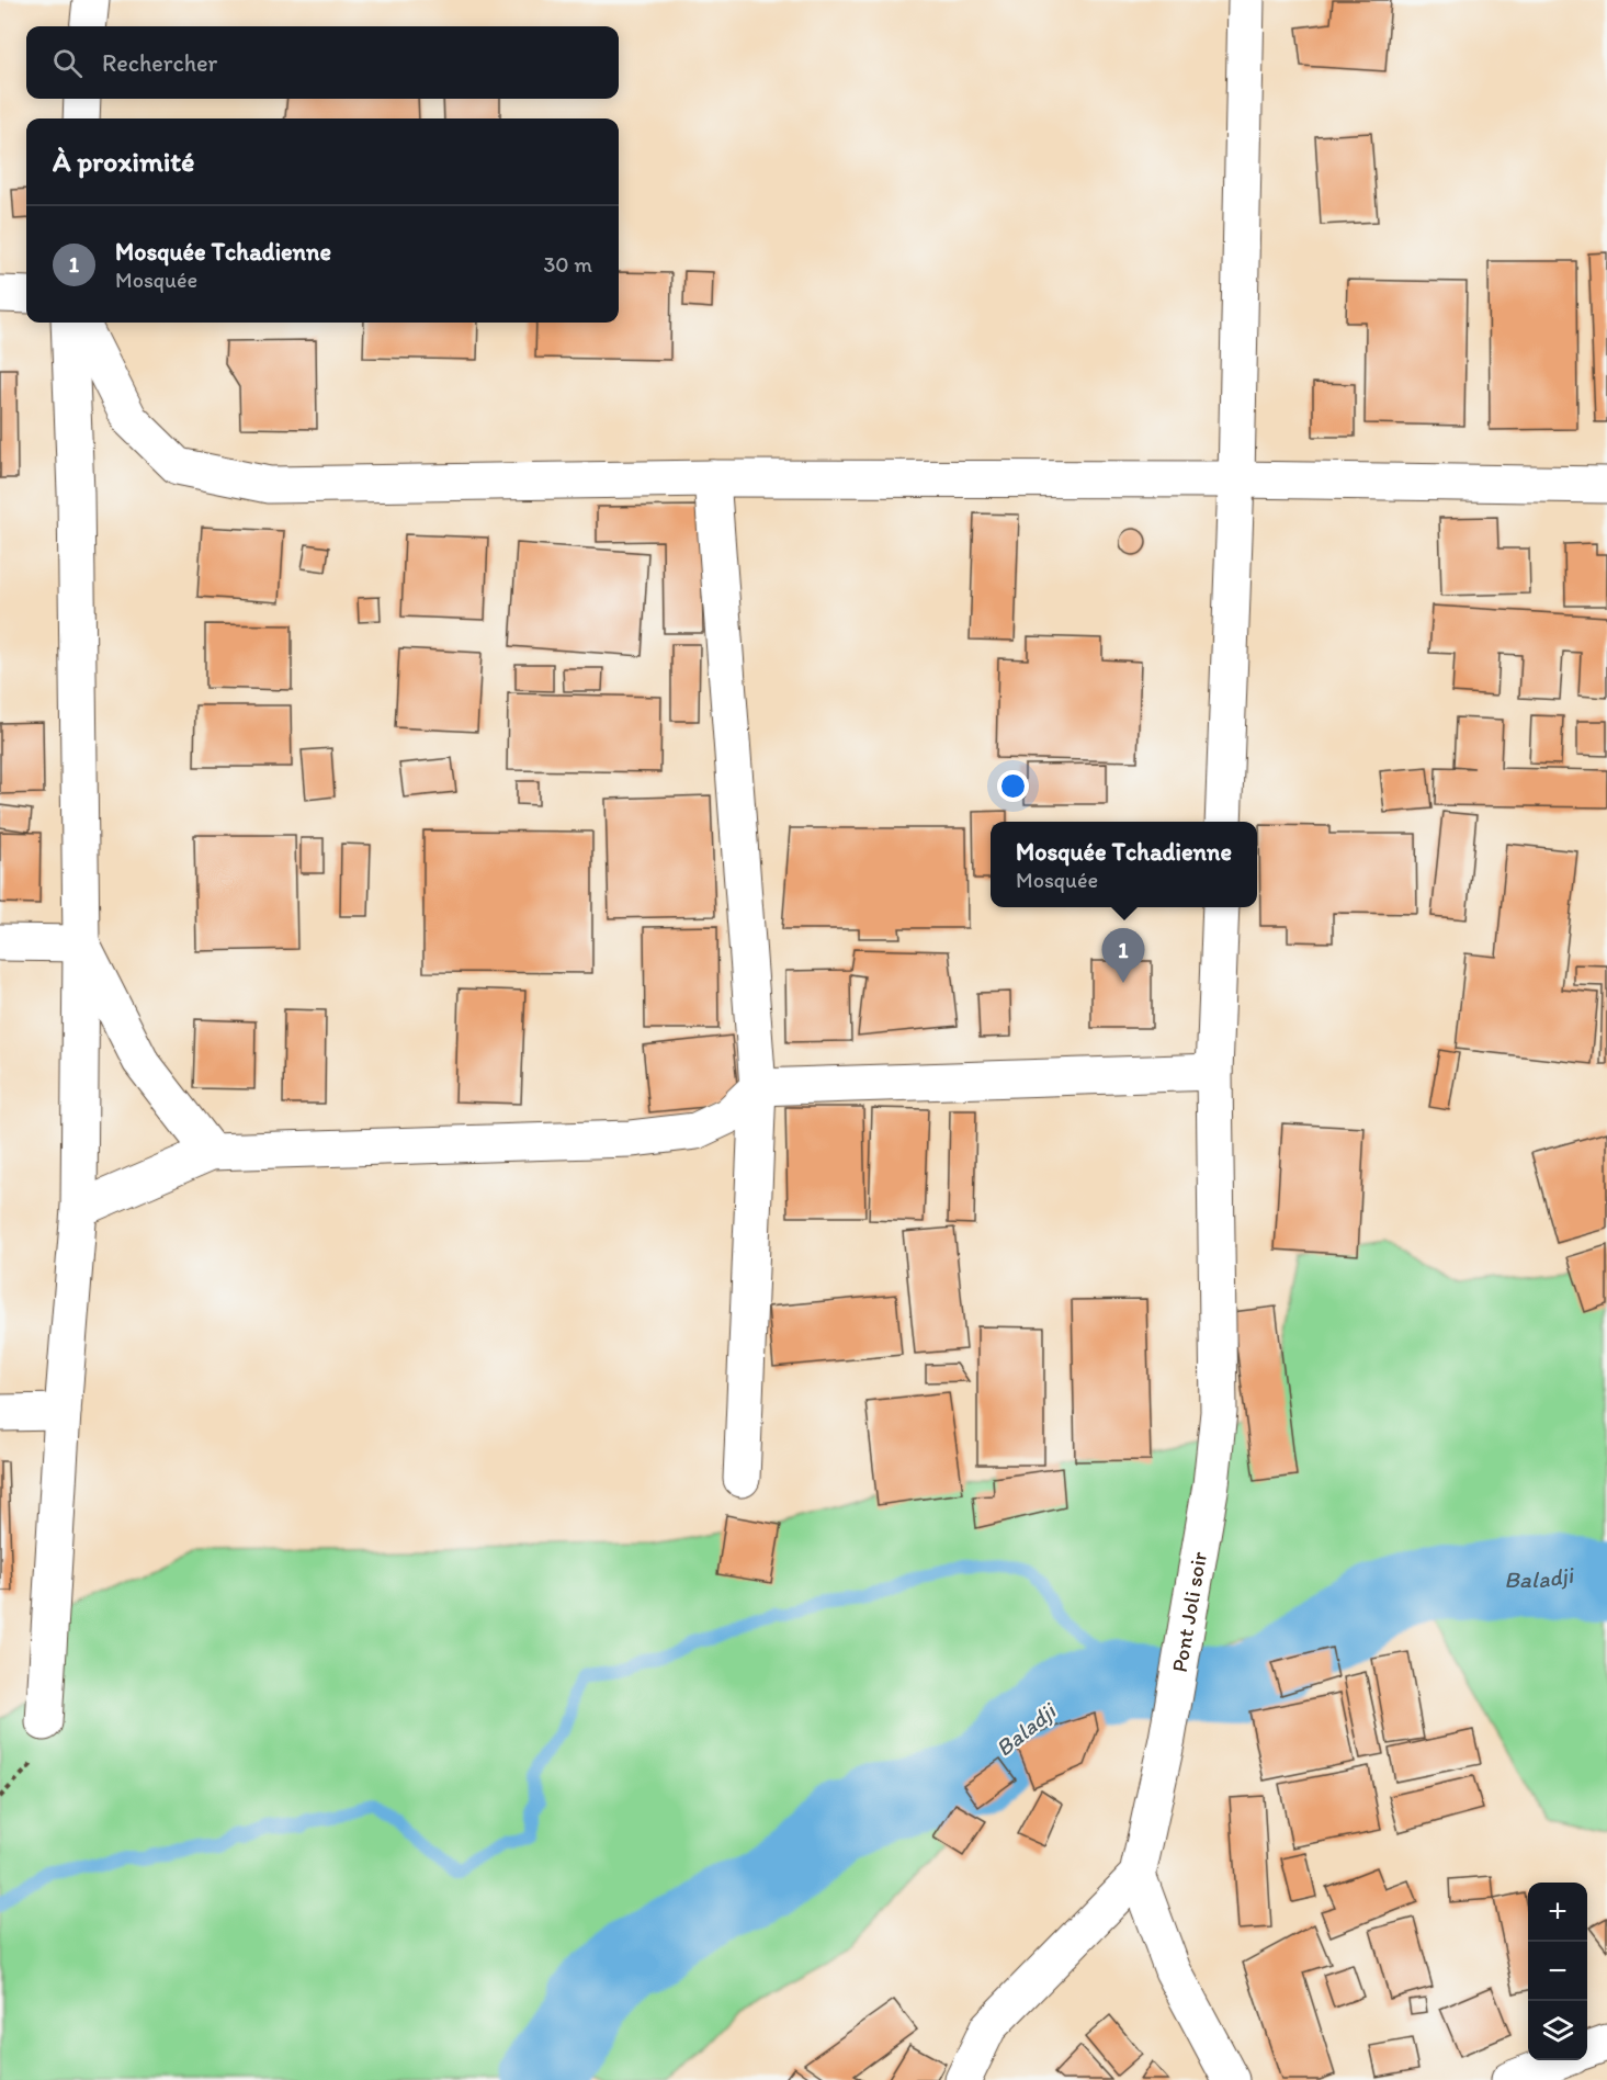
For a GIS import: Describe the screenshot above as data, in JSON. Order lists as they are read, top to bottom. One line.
{"streets":{"street":["Pont Joli soir"]},"water":["Baladji"],"page":{"search":"Rechercher","heading":"À proximité","list":[{"mark":"1","name":"Mosquée Tchadienne","note":"Mosquée","value":"30 m"}],"popup":["Mosquée Tchadienne","Mosquée"],"pins":"1","map_buttons":["+","−"]}}
